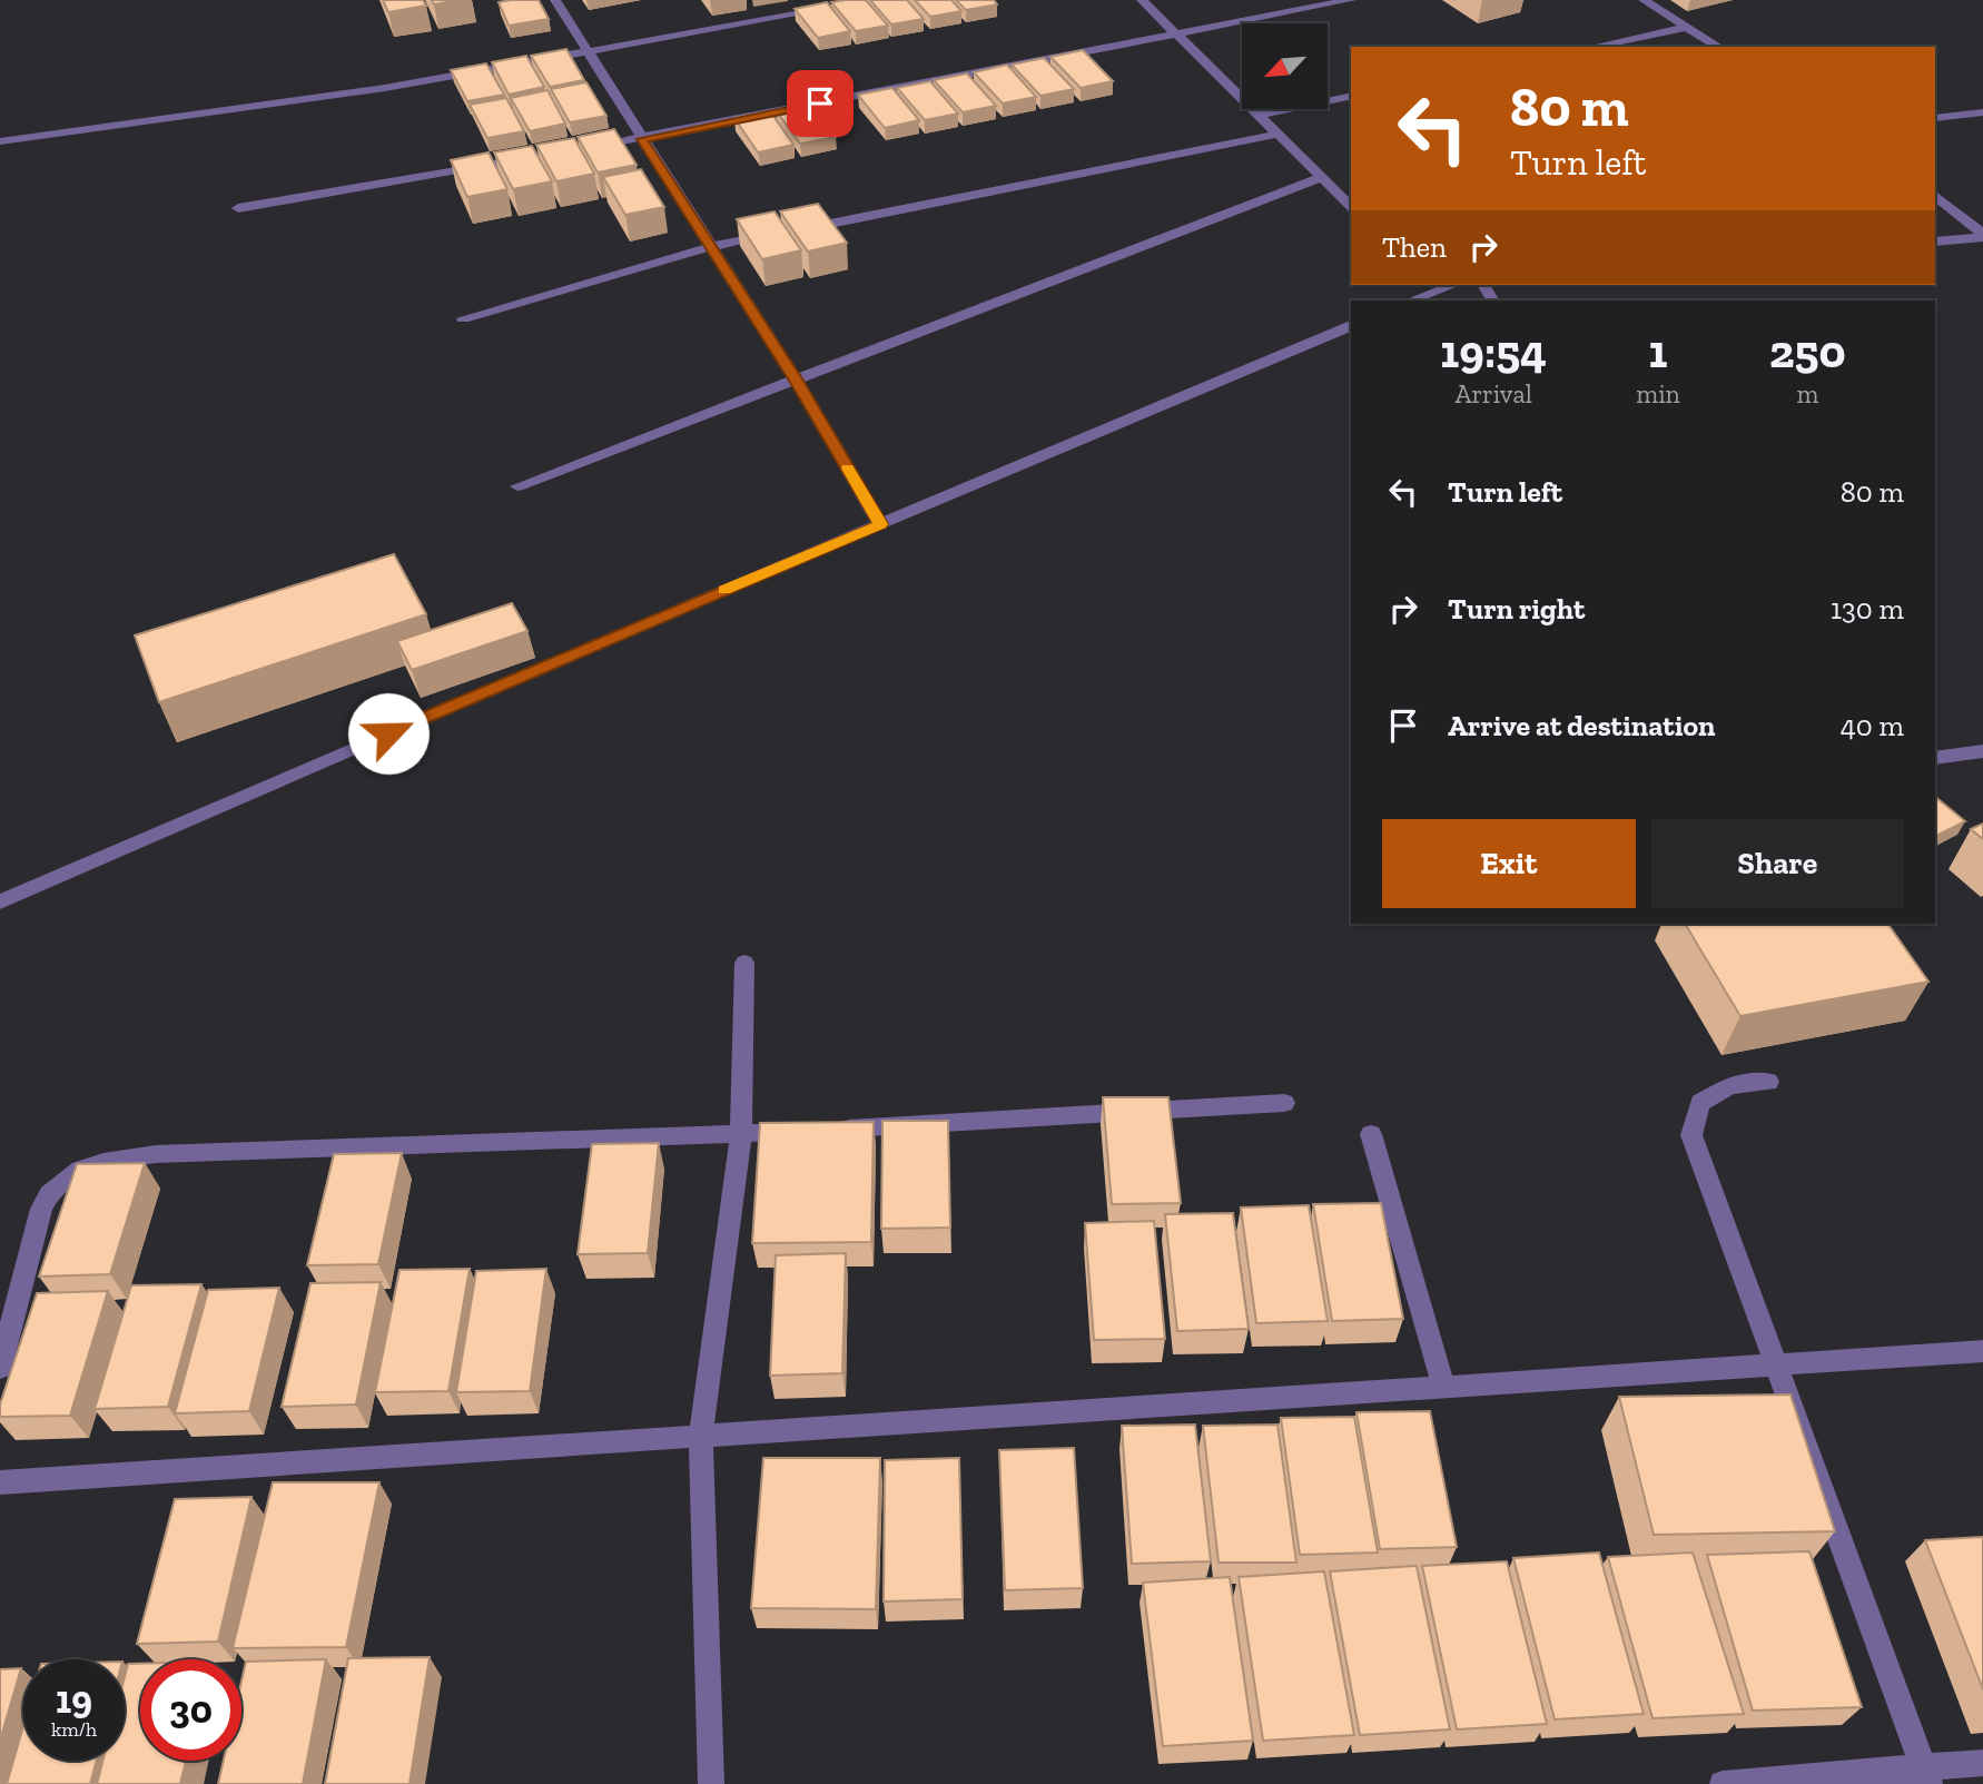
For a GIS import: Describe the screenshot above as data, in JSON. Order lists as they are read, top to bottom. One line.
{"north":"bottom left","page":{"turn":["80 m","Turn left"],"then":"Then","eta":["19:54","Arrival","1","min","250","m"],"list":[{"name":"Turn left","value":"80 m"},{"name":"Turn right","value":"130 m"},{"name":"Arrive at destination","value":"40 m"}],"buttons":["Exit","Share"],"speed":"19 km/h","limit":"30"}}
